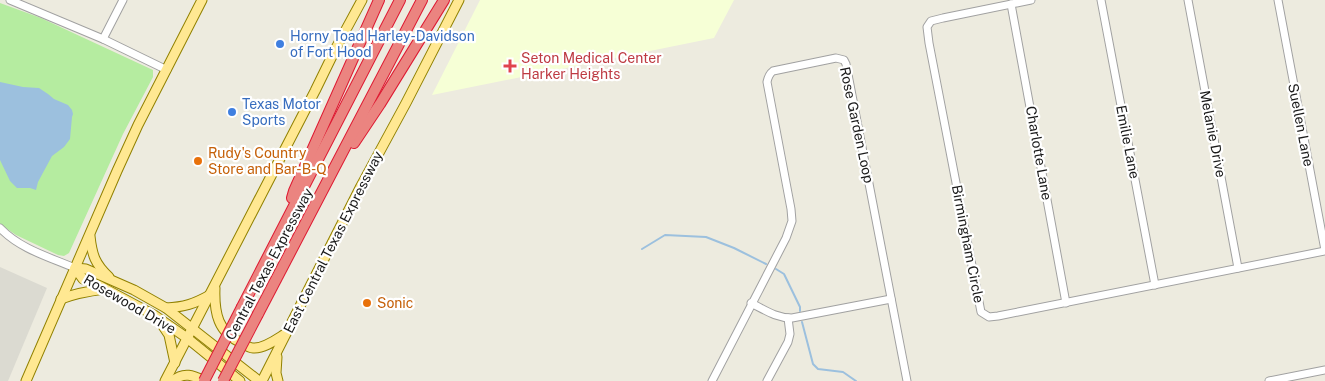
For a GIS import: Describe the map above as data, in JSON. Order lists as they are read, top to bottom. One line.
{"streets":{"highway":["Central Texas Expressway"],"main road":["East Central Texas Expressway","Rosewood Drive"],"street":["Rose Garden Loop","Suellen Lane","Melanie Drive","Emilie Lane","Charlotte Lane","Birmingham Circle"]},"crossings":[["Suellen Lane","Birmingham Circle"],["Melanie Drive","Birmingham Circle"],["Emilie Lane","Birmingham Circle"],["Charlotte Lane","Birmingham Circle"],["East Central Texas Expressway","Rosewood Drive"]],"places":{"other":["Horny Toad Harley-Davidson of Fort Hood","Texas Motor Sports","Rudy's Country Store and Bar-B-Q","Sonic"],"health":["Seton Medical Center Harker Heights"]}}
